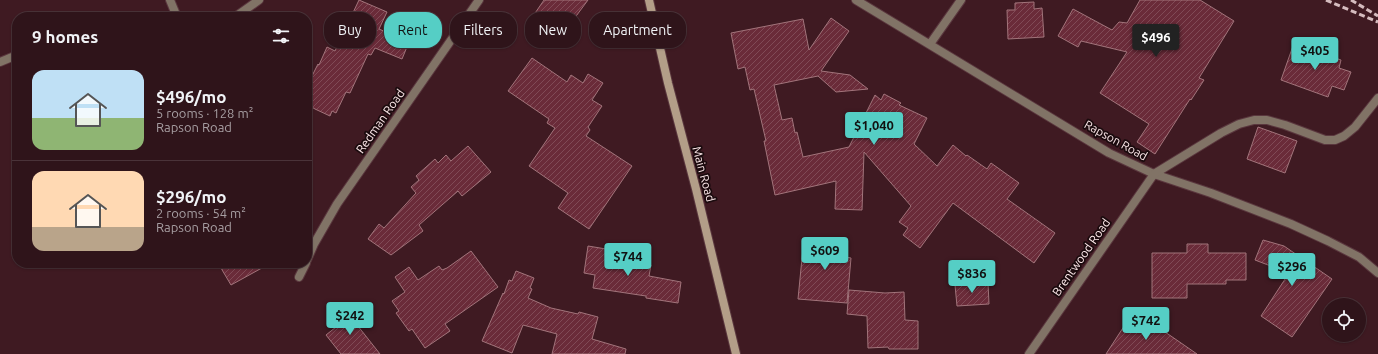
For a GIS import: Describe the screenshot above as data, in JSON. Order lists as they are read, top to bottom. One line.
{"streets":{"main road":["Main Road"],"street":["Redman Road","Rapson Road","Brentwood Road"]},"crossings":[["Rapson Road","Brentwood Road"]],"page":{"chip":["Buy","Rent","Filters","New","Apartment"],"heading":"9 homes","price":["$496","$405","$1,040","$609","$744","$296","$836","$242","$742"],"list":[{"name":"$496/mo","note":"5 rooms · 128 m² · Rapson Road"},{"name":"$296/mo","note":"2 rooms · 54 m² · Rapson Road"}]}}
